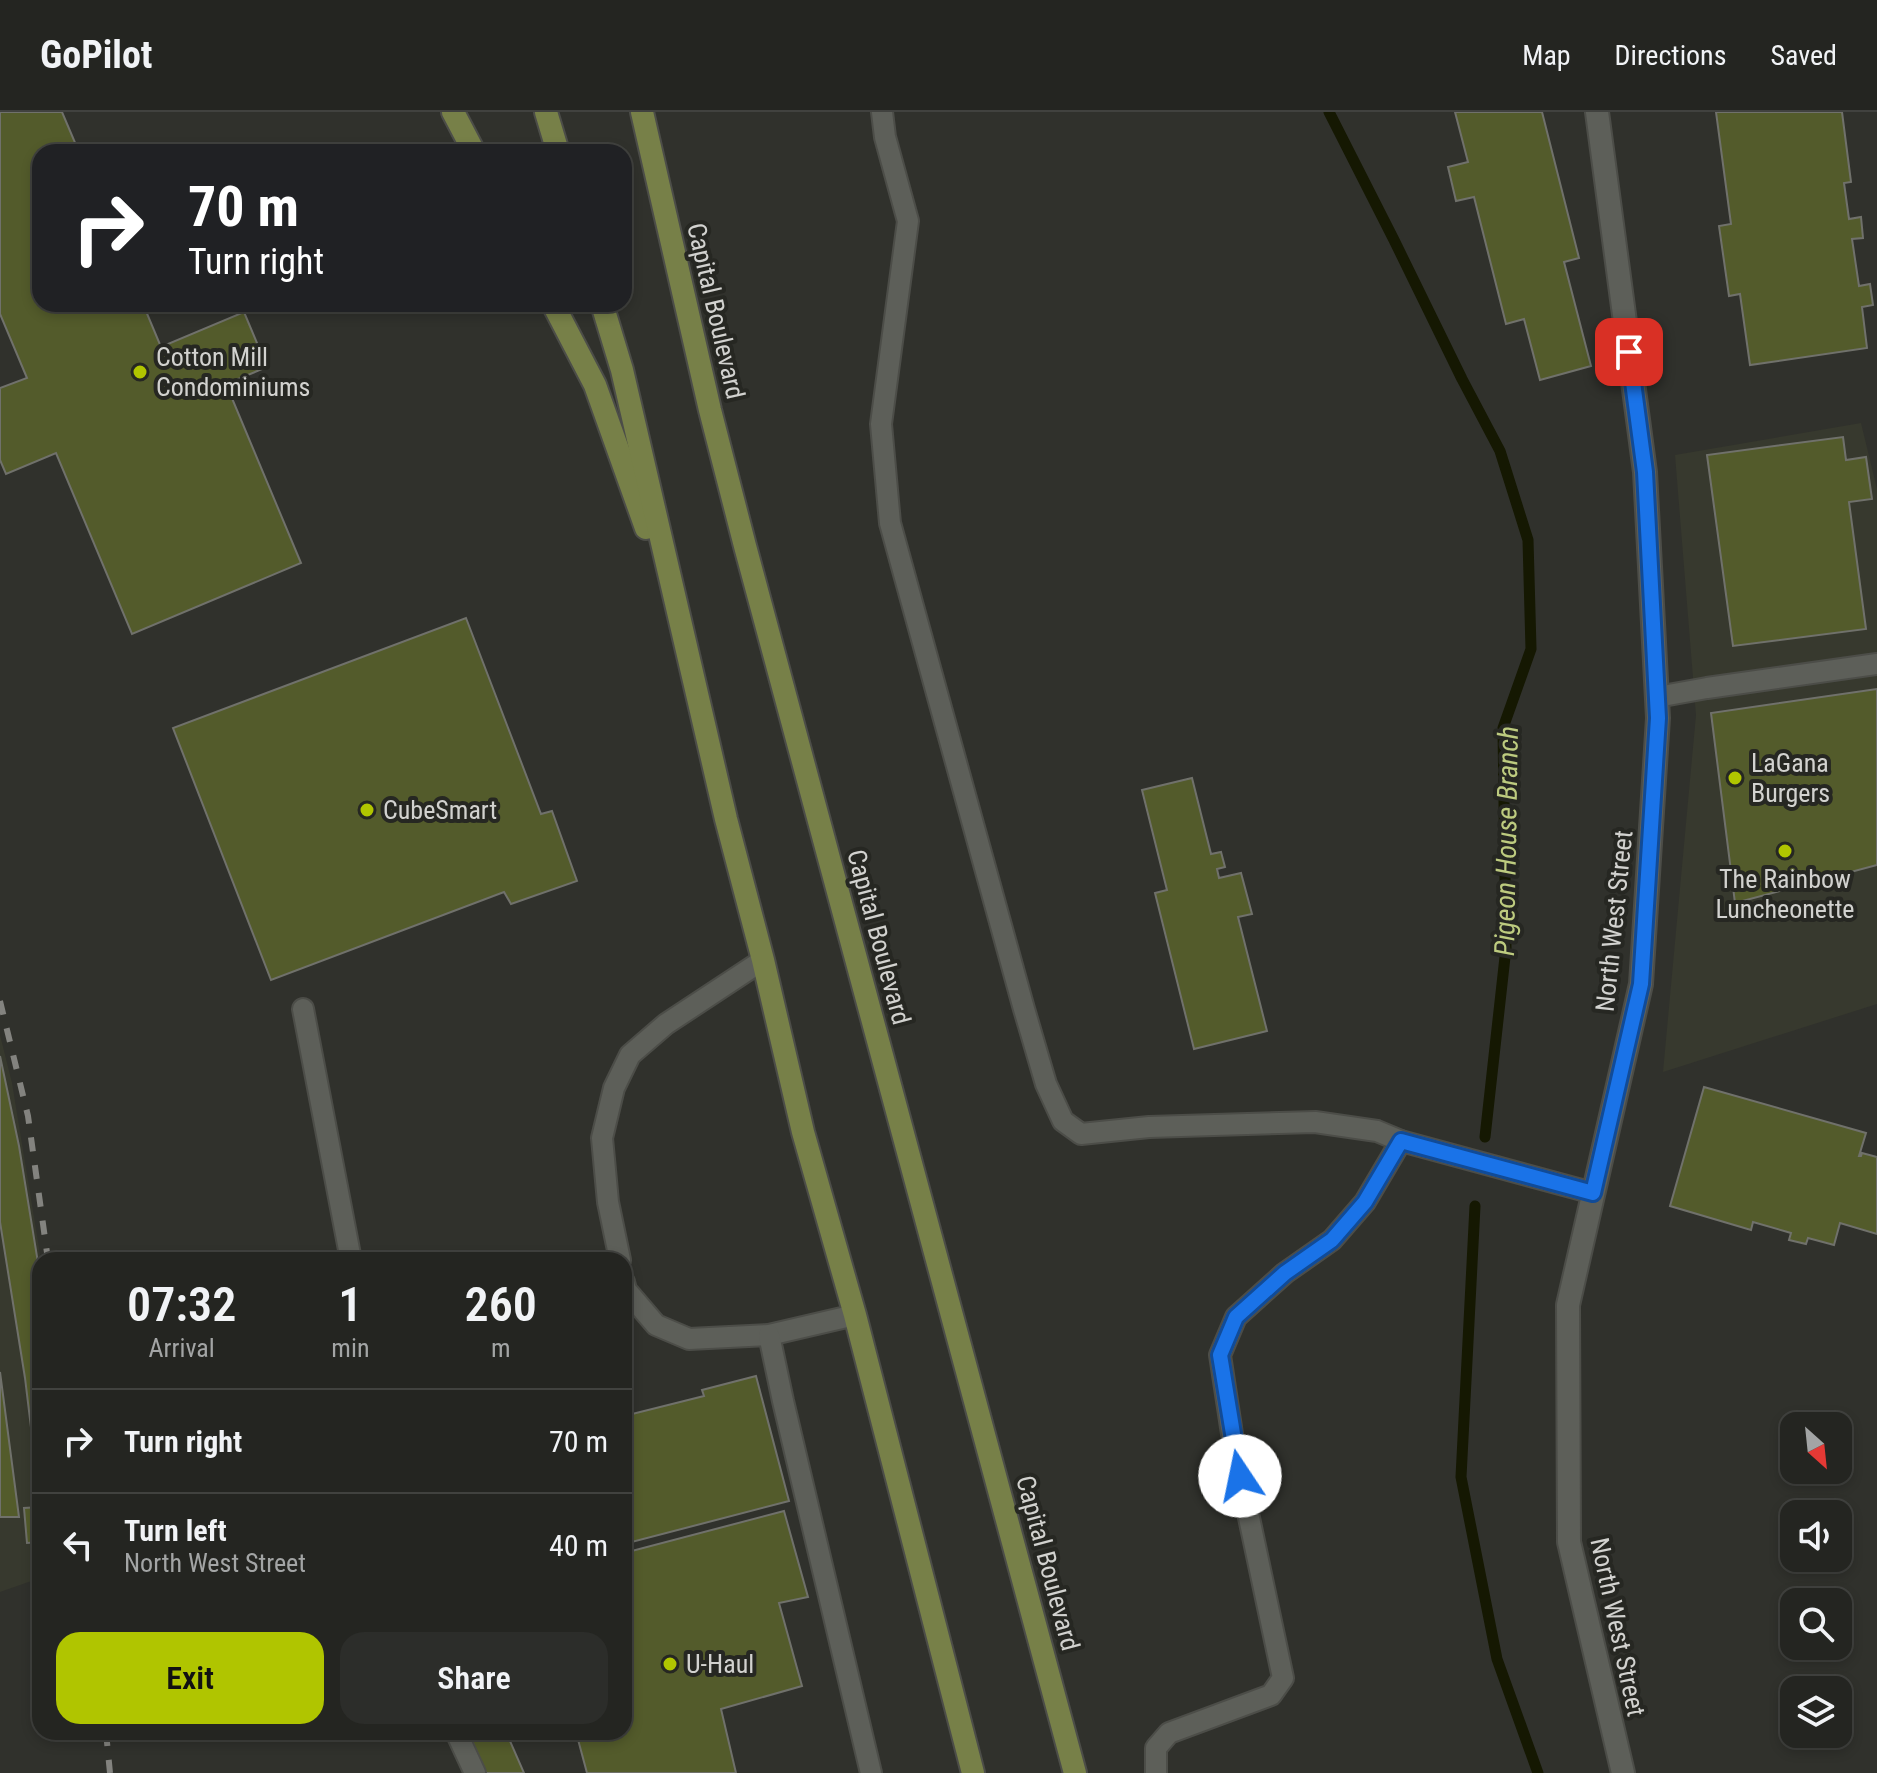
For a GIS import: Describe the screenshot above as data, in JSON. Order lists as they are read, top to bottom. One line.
{"streets":{"main road":["Capital Boulevard"],"street":["North West Street"]},"water":["Pigeon House Branch"],"places":["Cotton Mill Condominiums","LaGana Burgers","CubeSmart","The Rainbow Luncheonette","U-Haul"],"north":"bottom right","page":{"header":"GoPilot","nav":["Map","Directions","Saved"],"turn":["70 m","Turn right"],"eta":["07:32","Arrival","1","min","260","m"],"list":[{"name":"Turn right","value":"70 m"},{"name":"Turn left","note":"North West Street","value":"40 m"}],"buttons":["Exit","Share"]}}
